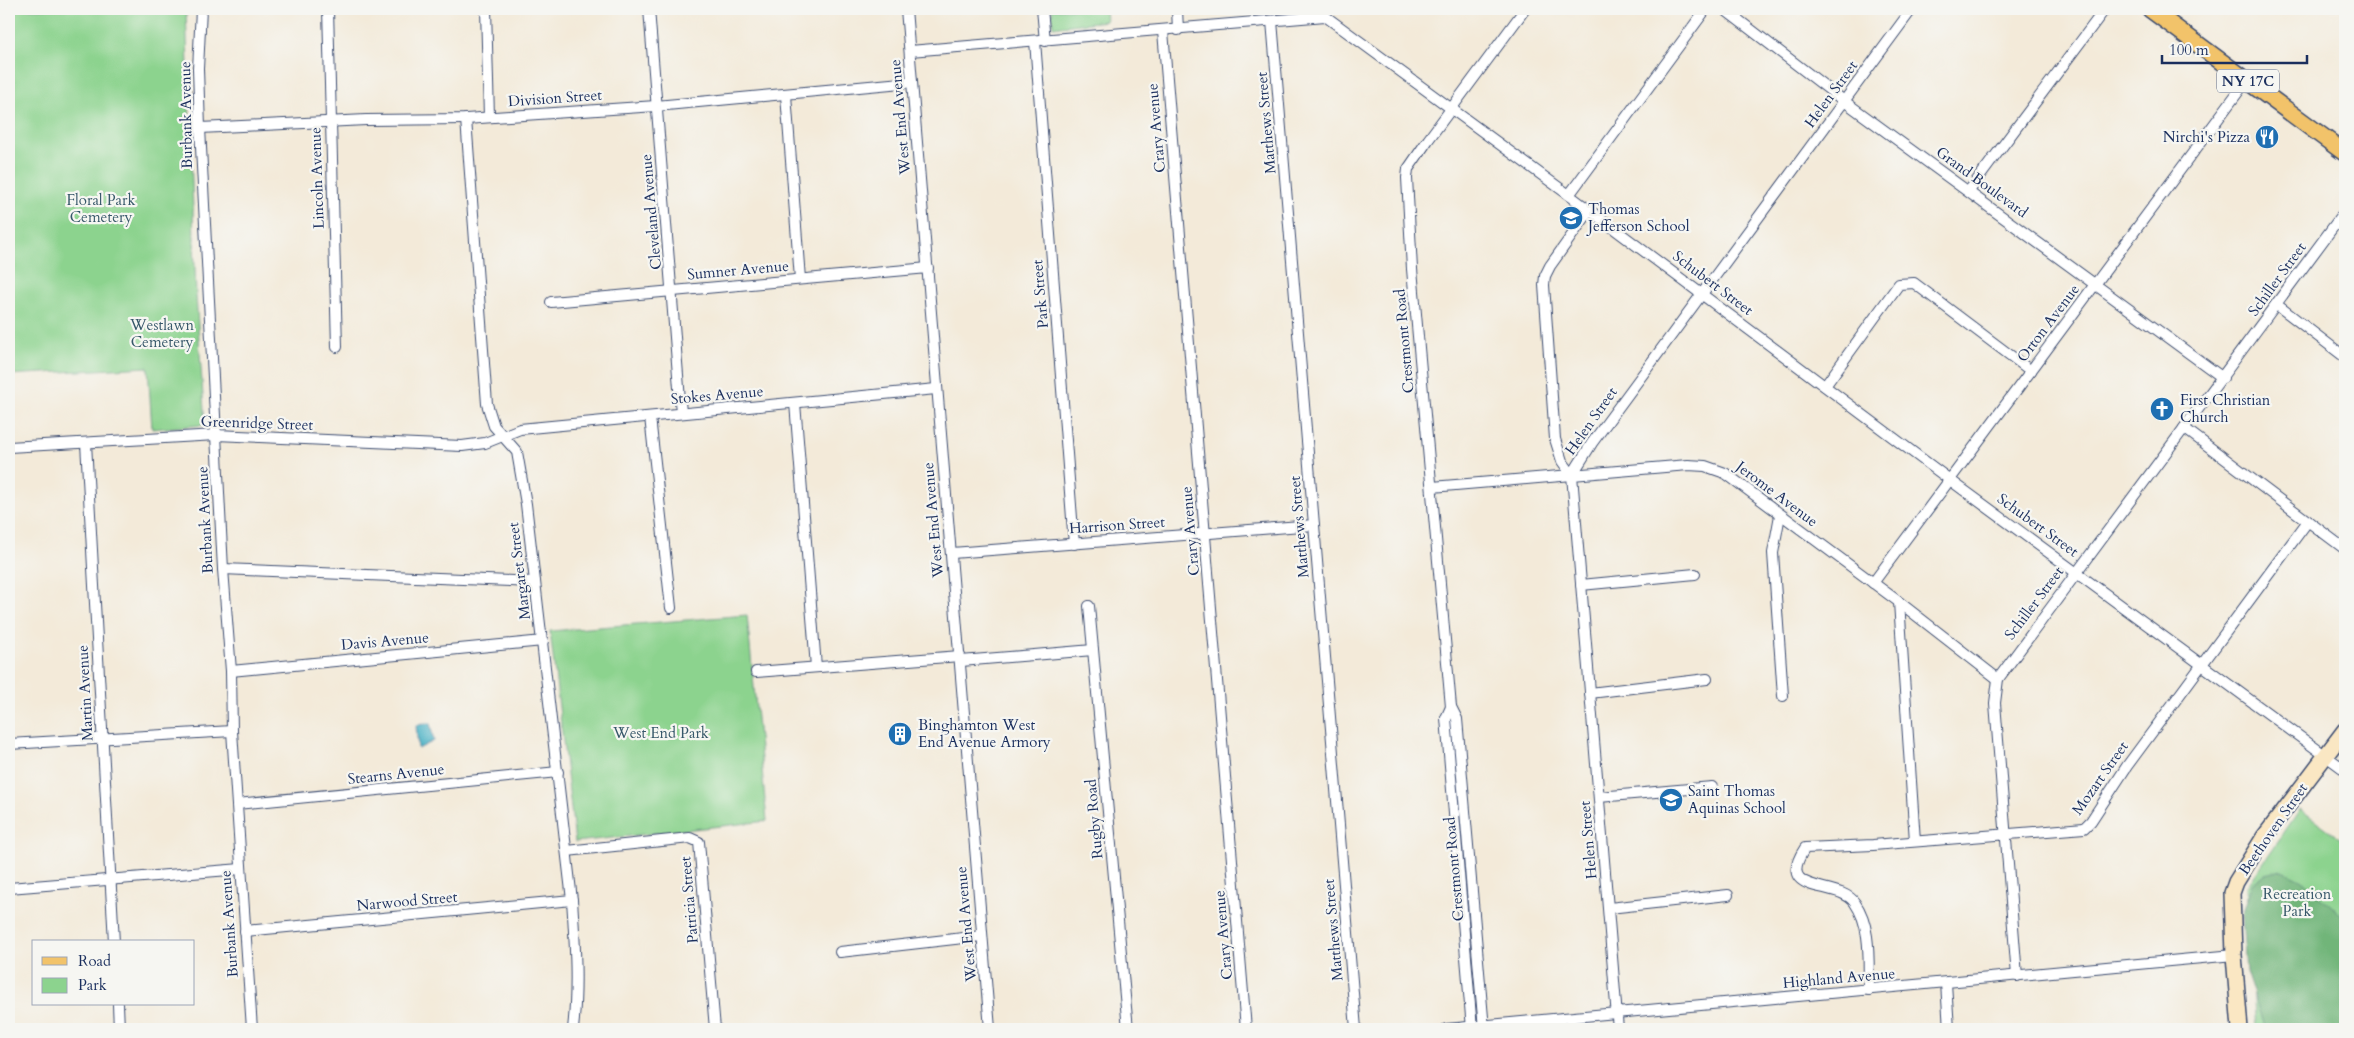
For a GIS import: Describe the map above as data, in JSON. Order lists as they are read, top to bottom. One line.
{"streets":{"main road":["NY 17C"],"street":["Helen Street","Division Street","Burbank Avenue","West End Avenue","Matthews Street","Crary Avenue","Lincoln Avenue","Grand Boulevard","Cleveland Avenue","Sumner Avenue","Schiller Street","Schubert Street","Park Street","Orton Avenue","Crestmont Road","Stokes Avenue","Greenridge Street","Jerome Avenue","Harrison Street","Margaret Street","Davis Avenue","Martin Avenue","Stearns Avenue","Mozart Street","Rugby Road","Beethoven Street","Patricia Street","Narwood Street","Highland Avenue"]},"crossings":[["NY 17C","Orton Avenue"],["Helen Street","Grand Boulevard"],["Helen Street","Schubert Street"],["Helen Street","Jerome Avenue"],["Helen Street","Highland Avenue"],["Division Street","Burbank Avenue"],["Division Street","West End Avenue"],["Division Street","Lincoln Avenue"],["Division Street","Cleveland Avenue"],["Division Street","Margaret Street"],["Burbank Avenue","Greenridge Street"],["Burbank Avenue","Davis Avenue"],["Burbank Avenue","Stearns Avenue"],["Burbank Avenue","Narwood Street"],["West End Avenue","Sumner Avenue"],["West End Avenue","Schubert Street"],["West End Avenue","Stokes Avenue"],["West End Avenue","Harrison Street"],["Matthews Street","Schubert Street"],["Matthews Street","Harrison Street"],["Crary Avenue","Schubert Street"],["Crary Avenue","Harrison Street"],["Grand Boulevard","Schiller Street"],["Grand Boulevard","Orton Avenue"],["Cleveland Avenue","Sumner Avenue"],["Cleveland Avenue","Stokes Avenue"],["Schiller Street","Schubert Street"],["Schiller Street","Jerome Avenue"],["Schiller Street","Mozart Street"],["Schiller Street","Highland Avenue"],["Schubert Street","Park Street"],["Schubert Street","Orton Avenue"],["Schubert Street","Crestmont Road"],["Schubert Street","Mozart Street"],["Schubert Street","Beethoven Street"],["Park Street","Harrison Street"],["Orton Avenue","Jerome Avenue"],["Crestmont Road","Jerome Avenue"],["Crestmont Road","Highland Avenue"],["Stokes Avenue","Greenridge Street"],["Stokes Avenue","Margaret Street"],["Greenridge Street","Margaret Street"],["Greenridge Street","Martin Avenue"],["Margaret Street","Davis Avenue"],["Margaret Street","Stearns Avenue"],["Margaret Street","Patricia Street"],["Margaret Street","Narwood Street"],["Mozart Street","Highland Avenue"],["Beethoven Street","Highland Avenue"]],"parks":["Floral Park Cemetery","Westlawn Cemetery","West End Park","Recreation Park"],"places":{"restaurant":["Nirchi's Pizza"],"school or university":["Thomas Jefferson School","Saint Thomas Aquinas School"],"church":["First Christian Church"],"building":["Binghamton West End Avenue Armory"]},"legend":["Road","Park"],"scale_bar":"100 m"}
